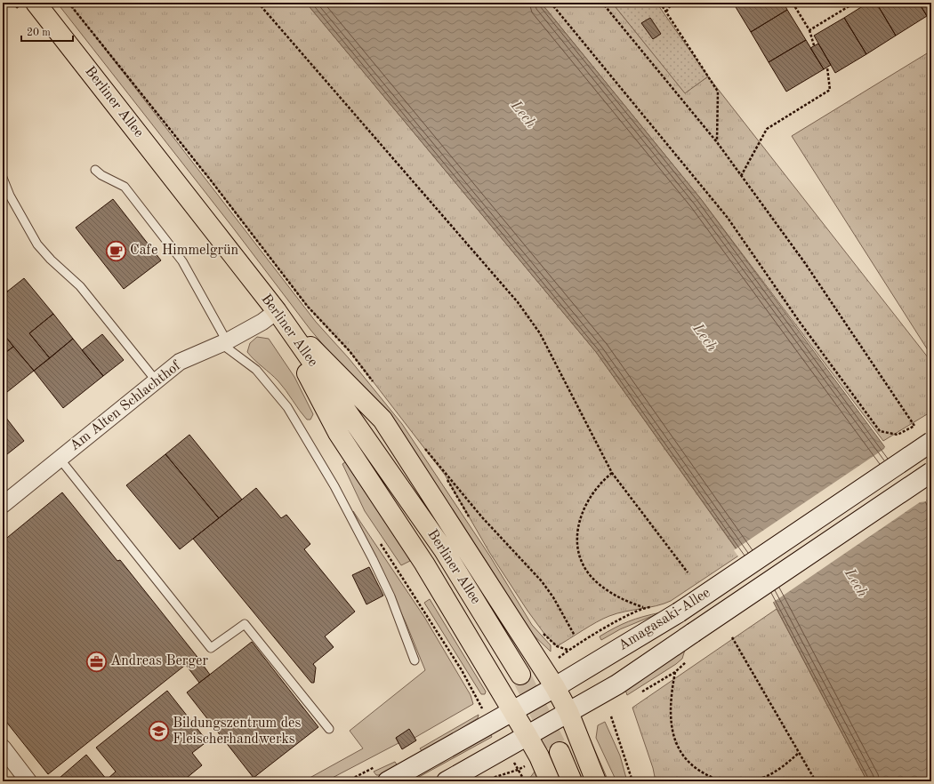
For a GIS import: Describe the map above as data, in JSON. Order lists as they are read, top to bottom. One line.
{"streets":{"main road":["Berliner Allee","Amagasaki-Allee"],"street":["Am Alten Schlachthof"]},"crossings":[["Berliner Allee","Am Alten Schlachthof"]],"water":["Lech"],"places":{"cafe":["Cafe Himmelgrün"],"office":["Andreas Berger"],"school or university":["Bildungszentrum des Fleischerhandwerks"]},"scale_bar":"20 m"}
